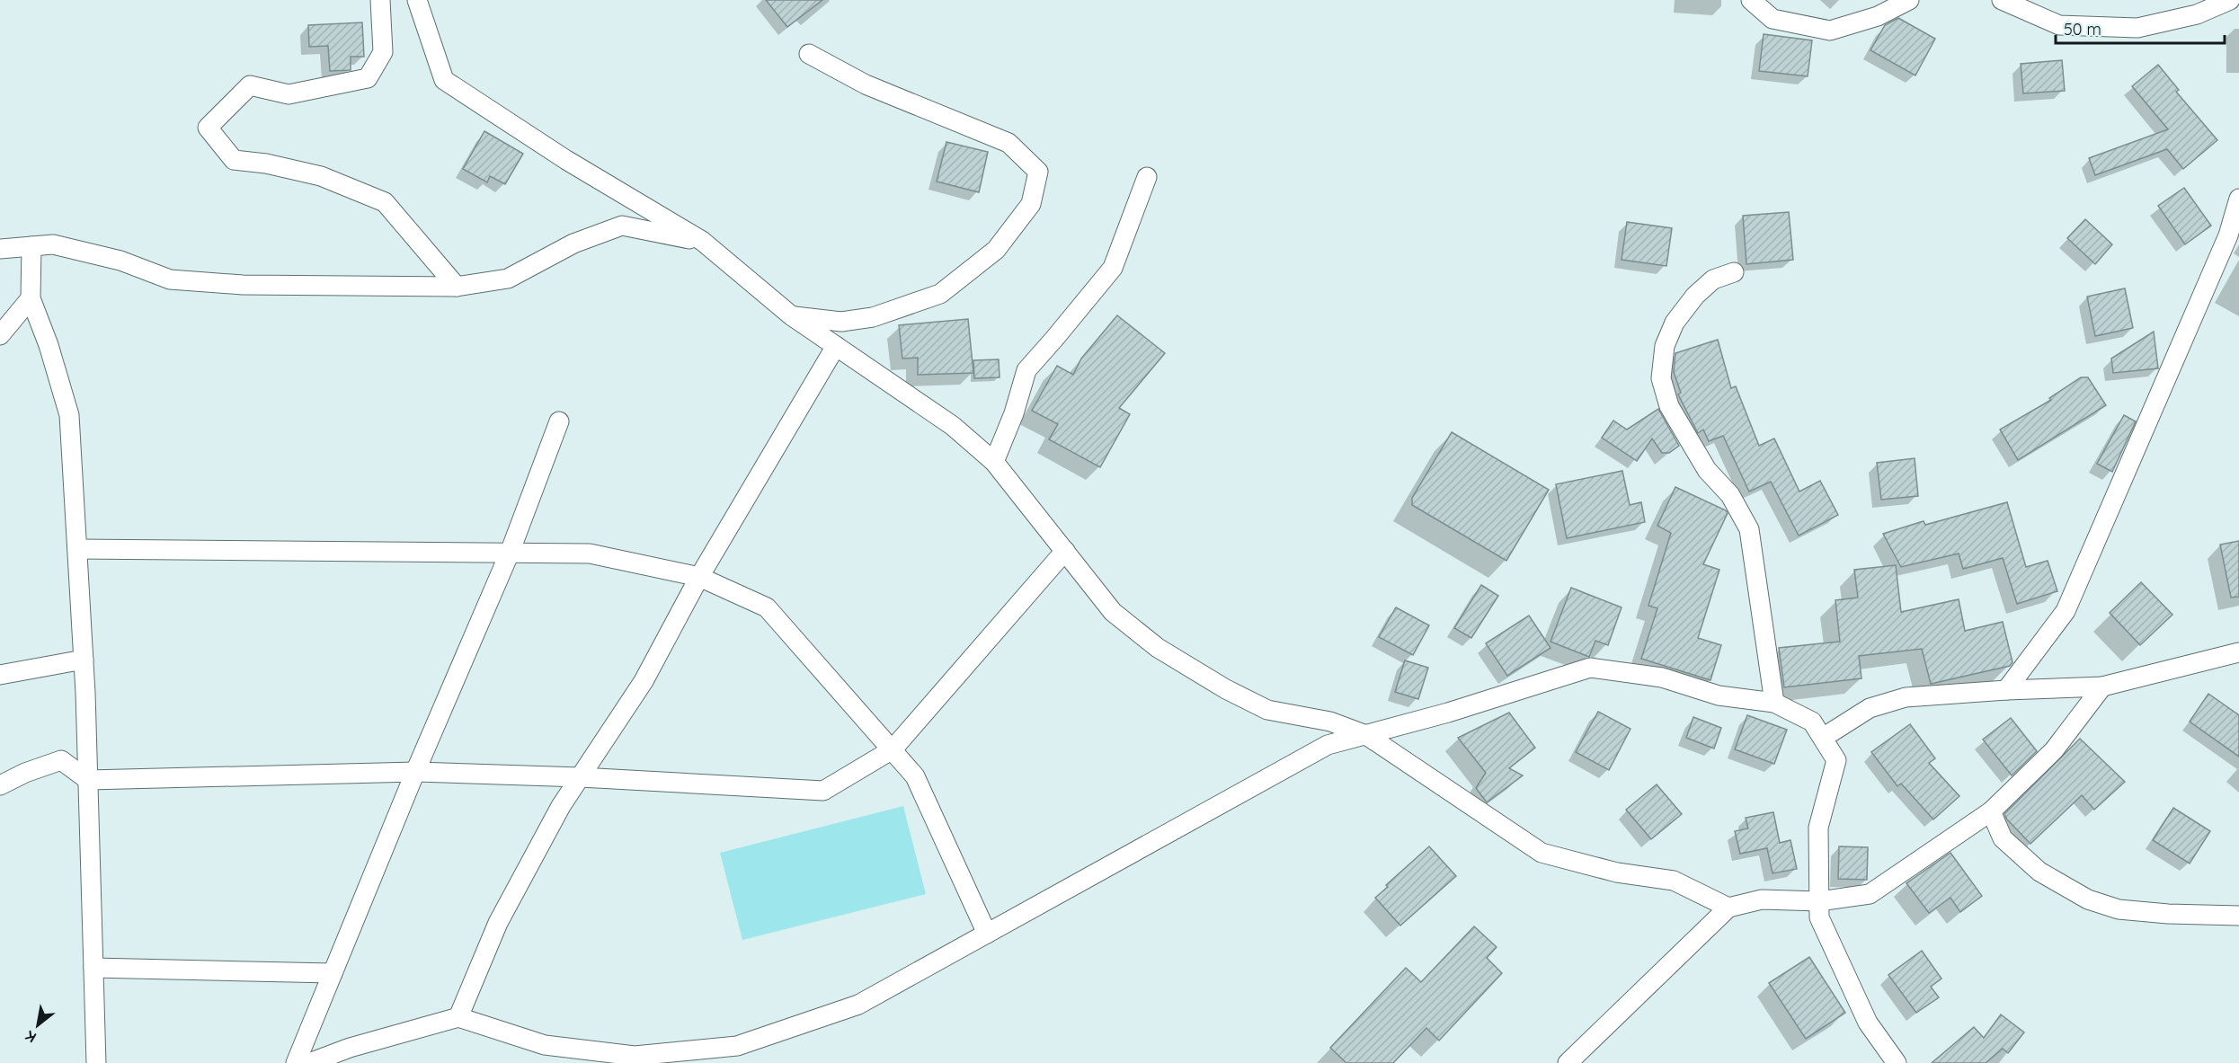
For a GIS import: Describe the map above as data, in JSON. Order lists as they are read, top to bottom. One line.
{"scale_bar":"50 m","north":"bottom left"}
